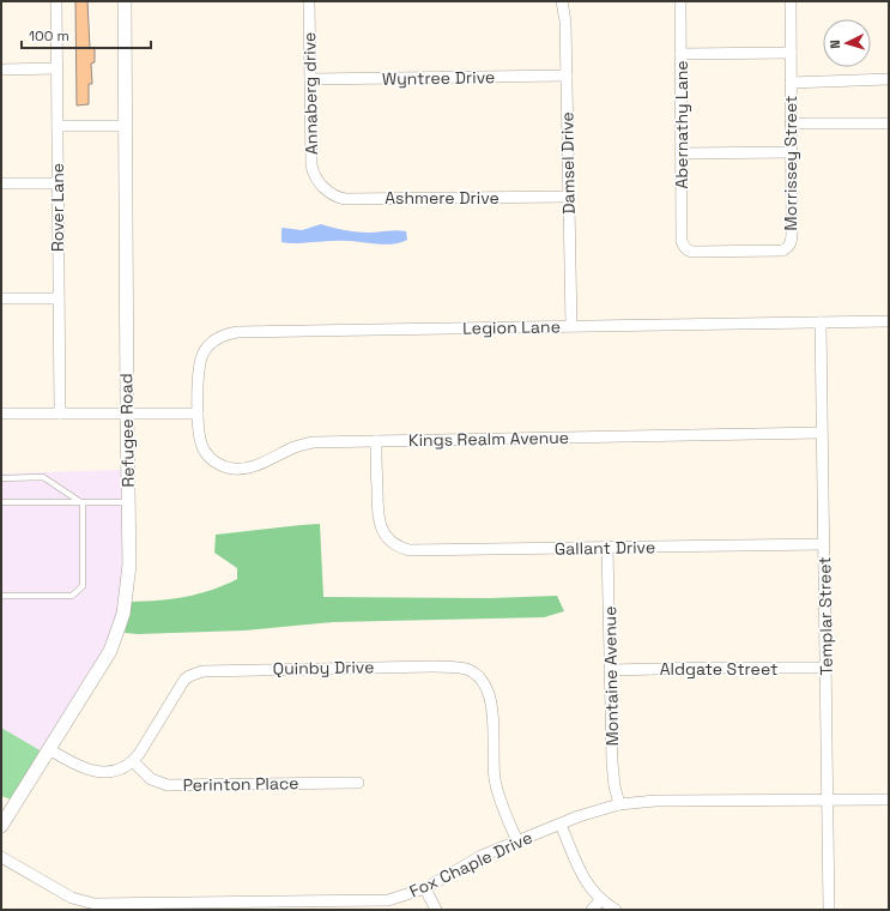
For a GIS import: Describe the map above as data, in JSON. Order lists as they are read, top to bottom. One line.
{"streets":{"street":["Wyntree Drive","Annaberg drive","Abernathy Lane","Damsel Drive","Morrissey Street","Ashmere Drive","Rover Lane","Legion Lane","Refugee Road","Kings Realm Avenue","Gallant Drive","Templar Street","Quinby Drive","Aldgate Street","Montaine Avenue","Perinton Place","Fox Chaple Drive"]},"crossings":[["Wyntree Drive","Annaberg drive"],["Wyntree Drive","Damsel Drive"],["Annaberg drive","Ashmere Drive"],["Abernathy Lane","Morrissey Street"],["Damsel Drive","Ashmere Drive"],["Damsel Drive","Legion Lane"],["Legion Lane","Kings Realm Avenue"],["Legion Lane","Templar Street"],["Kings Realm Avenue","Gallant Drive"],["Kings Realm Avenue","Templar Street"],["Gallant Drive","Templar Street"],["Gallant Drive","Montaine Avenue"],["Templar Street","Aldgate Street"],["Templar Street","Fox Chaple Drive"],["Quinby Drive","Perinton Place"],["Quinby Drive","Fox Chaple Drive"],["Aldgate Street","Montaine Avenue"],["Montaine Avenue","Fox Chaple Drive"]],"scale_bar":"100 m","north":"left"}
